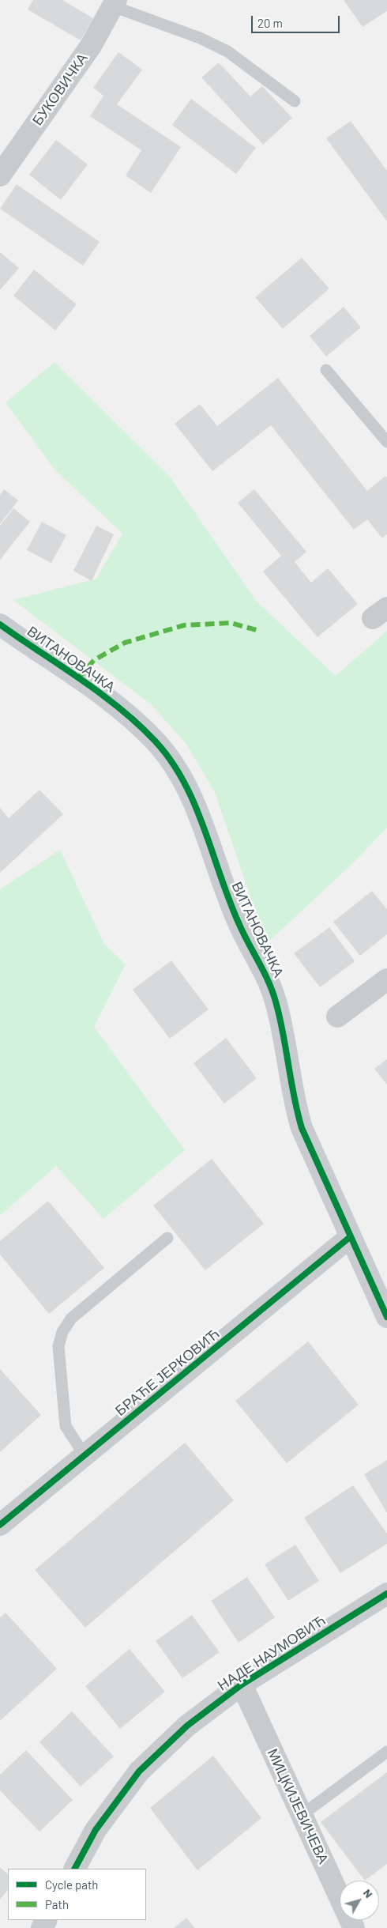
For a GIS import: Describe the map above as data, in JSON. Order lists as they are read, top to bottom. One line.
{"streets":{"street":["БУКОВИЧКА","ВИТАНОВАЧКА","БРАЋЕ ЈЕРКОВИЋ","НАДЕ НАУМОВИЋ","МИЦКИЈЕВИЧЕВА"]},"crossings":[["ВИТАНОВАЧКА","БРАЋЕ ЈЕРКОВИЋ"],["НАДЕ НАУМОВИЋ","МИЦКИЈЕВИЧЕВА"]],"legend":["Cycle path","Path"],"scale_bar":"20 m","north":"top right"}
